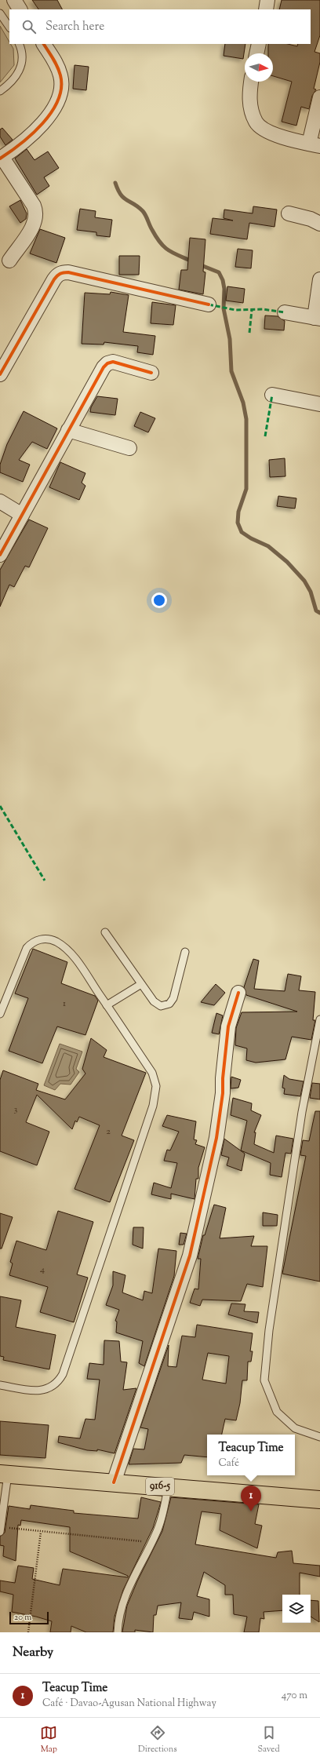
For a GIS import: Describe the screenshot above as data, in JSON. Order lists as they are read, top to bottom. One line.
{"streets":{"main road":["916-5"]},"house_numbers":["1","3","2","4"],"scale_bar":"20 m","north":"right","page":{"search":"Search here","popup":["Teacup Time","Café"],"pins":"1","scale":"20 m","heading":"Nearby","list":[{"mark":"1","name":"Teacup Time","note":"Café · Davao-Agusan National Highway","value":"470 m"}],"nav":["Map","Directions","Saved"]}}
